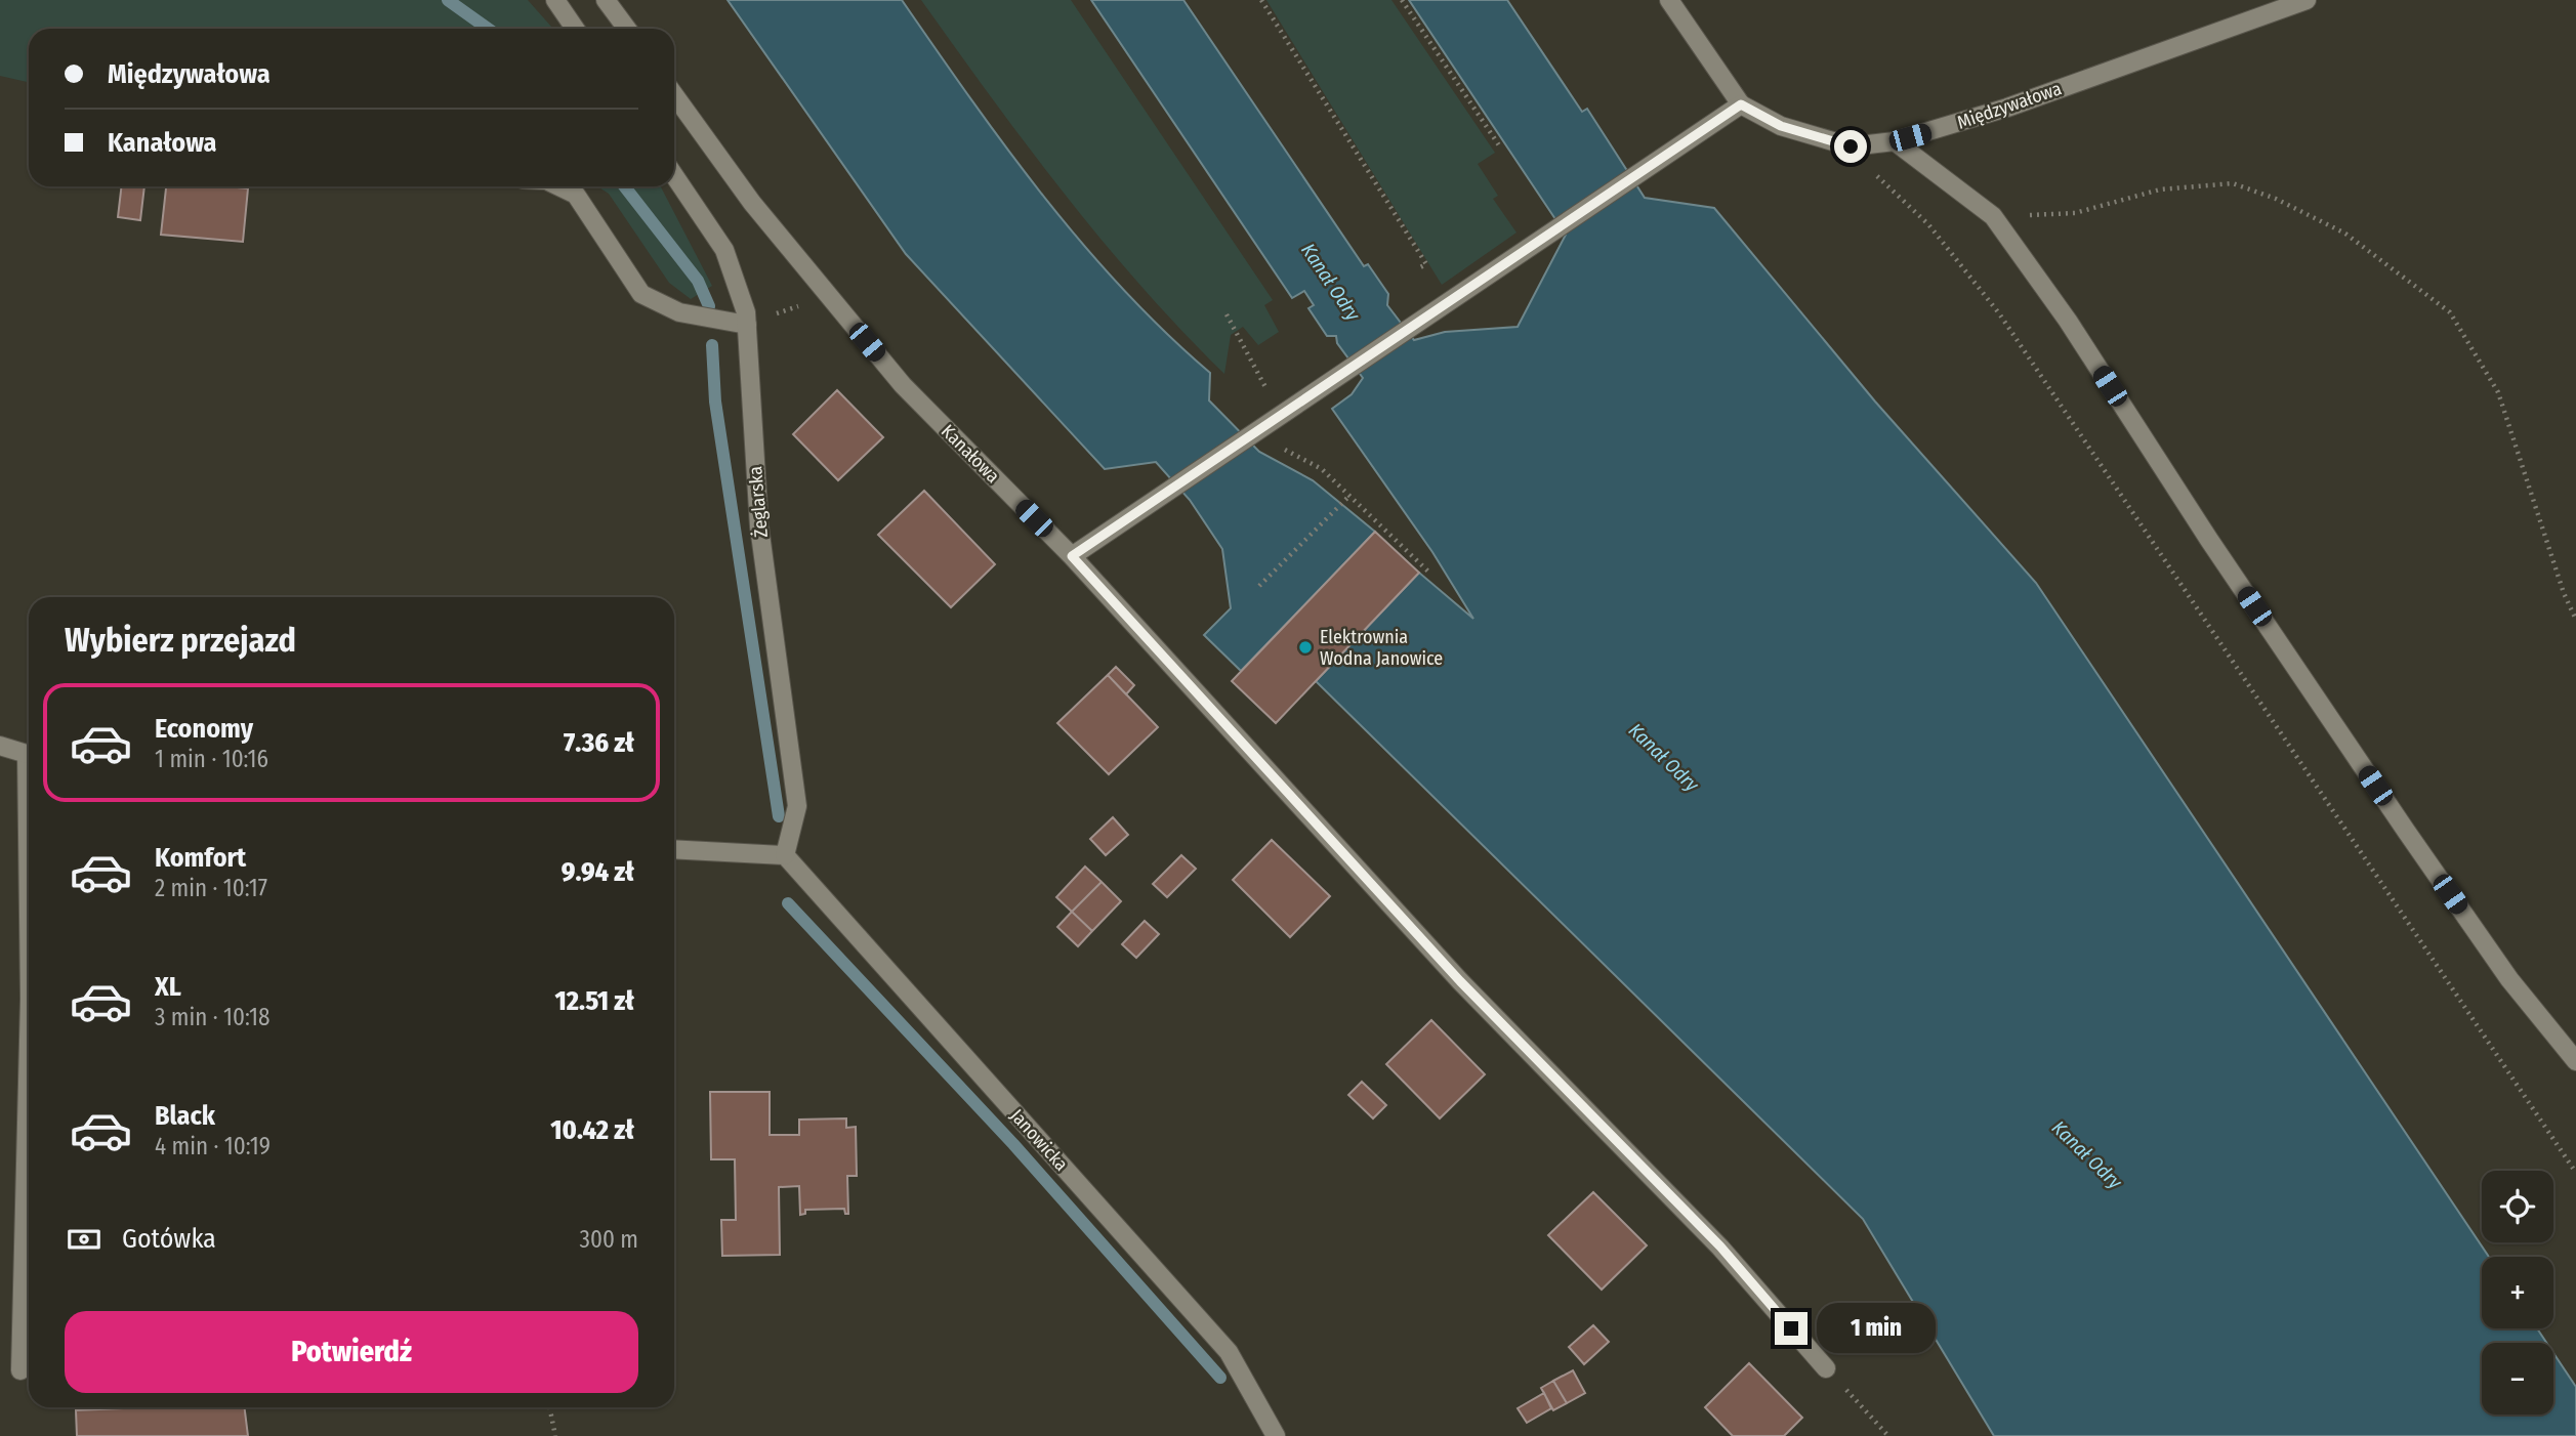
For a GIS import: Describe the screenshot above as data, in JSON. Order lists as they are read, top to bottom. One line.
{"streets":{"street":["Międzywałowa","Kanałowa","Żeglarska","Janowicka"]},"crossings":[["Żeglarska","Janowicka"]],"water":["Kanał Odry"],"places":["Elektrownia Wodna Janowice"],"page":{"banner":["Międzywałowa","Kanałowa"],"heading":"Wybierz przejazd","list":[{"name":"Economy","note":"1 min · 10:16","value":"7.36 zł"},{"name":"Komfort","note":"2 min · 10:17","value":"9.94 zł"},{"name":"XL","note":"3 min · 10:18","value":"12.51 zł"},{"name":"Black","note":"4 min · 10:19","value":"10.42 zł"}],"map_buttons":["+","−"],"pay":["Gotówka","300 m"],"buttons":"Potwierdź","bubble":"1 min"}}
